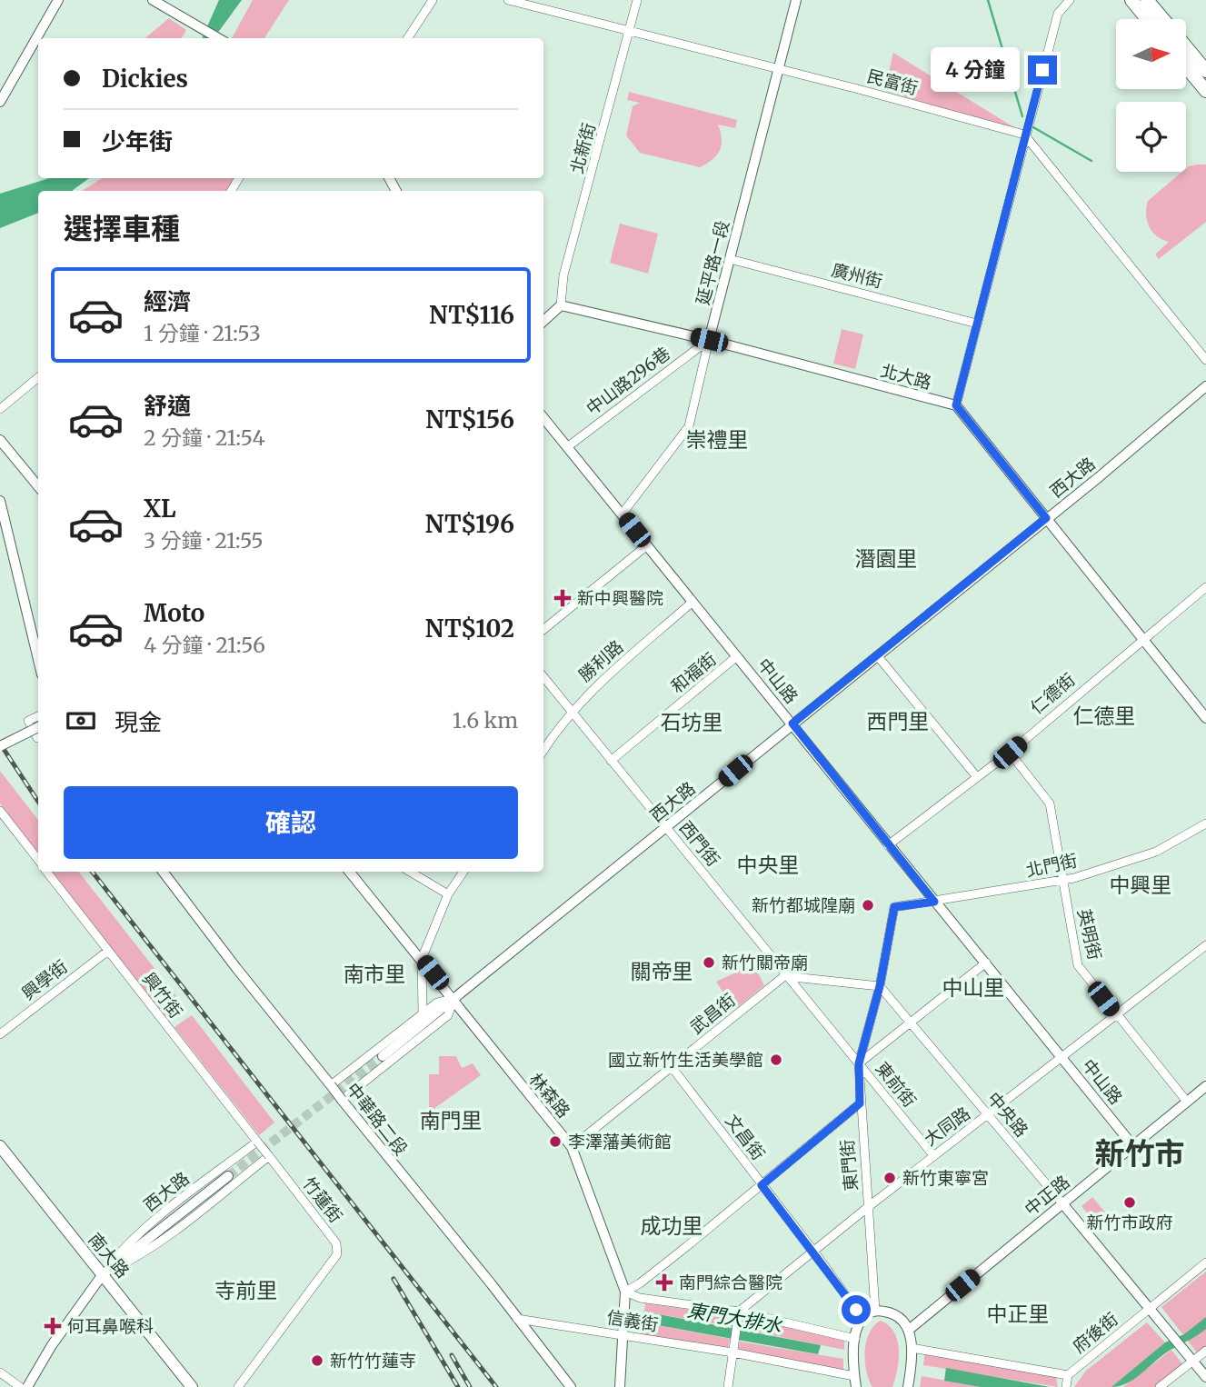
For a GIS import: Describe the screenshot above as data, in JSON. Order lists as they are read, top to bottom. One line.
{"streets":{"main road":["南大路"],"street":["民富街","北新街","延平路一段","廣州街","北大路","中山路296巷","西大路","勝利路","和福街","中山路","仁德街","西門街","北門街","英明街","興學街","興竹街","武昌街","東前街","林森路","中央路","中華路二段","大同路","文昌街","東門街","中正路","竹蓮街","信義街","府後街"]},"crossings":[["民富街","北新街"],["民富街","延平路一段"],["北新街","北大路"],["延平路一段","廣州街"],["延平路一段","北大路"],["延平路一段","中山路296巷"],["延平路一段","中山路"],["北大路","中山路296巷"],["中山路296巷","中山路"],["西大路","中山路"],["西大路","西門街"],["西大路","興竹街"],["西大路","林森路"],["西大路","中華路二段"],["西大路","竹蓮街"],["西大路","南大路"],["勝利路","中山路"],["勝利路","西門街"],["和福街","中山路"],["和福街","西門街"],["中山路","仁德街"],["中山路","北門街"],["中山路","大同路"],["中山路","中正路"],["仁德街","英明街"],["西門街","武昌街"],["西門街","東前街"],["北門街","英明街"],["北門街","東門街"],["英明街","大同路"],["英明街","中正路"],["興學街","興竹街"],["興竹街","竹蓮街"],["武昌街","東前街"],["武昌街","林森路"],["武昌街","文昌街"],["東前街","大同路"],["東前街","東門街"],["林森路","信義街"],["中央路","大同路"],["中央路","東門街"],["中央路","中正路"],["中央路","府後街"],["中華路二段","信義街"],["大同路","文昌街"],["大同路","東門街"]],"districts":["崇禮里","潛園里","仁德里","西門里","石坊里","中央里","中興里","關帝里","南市里","中山里","南門里","新竹市","成功里","寺前里","中正里"],"water":["東門大排水"],"places":{"health":["新中興醫院","南門綜合醫院","何耳鼻喉科"],"other":["新竹都城隍廟","新竹關帝廟","國立新竹生活美學館","李澤藩美術館","新竹東寧宮","新竹市政府","新竹竹蓮寺"]},"north":"right","page":{"banner":["Dickies","少年街"],"bubble":"4 分鐘","heading":"選擇車種","list":[{"name":"經濟","note":"1 分鐘 · 21:53","value":"NT$116"},{"name":"舒適","note":"2 分鐘 · 21:54","value":"NT$156"},{"name":"XL","note":"3 分鐘 · 21:55","value":"NT$196"},{"name":"Moto","note":"4 分鐘 · 21:56","value":"NT$102"}],"pay":["現金","1.6 km"],"buttons":"確認"}}
